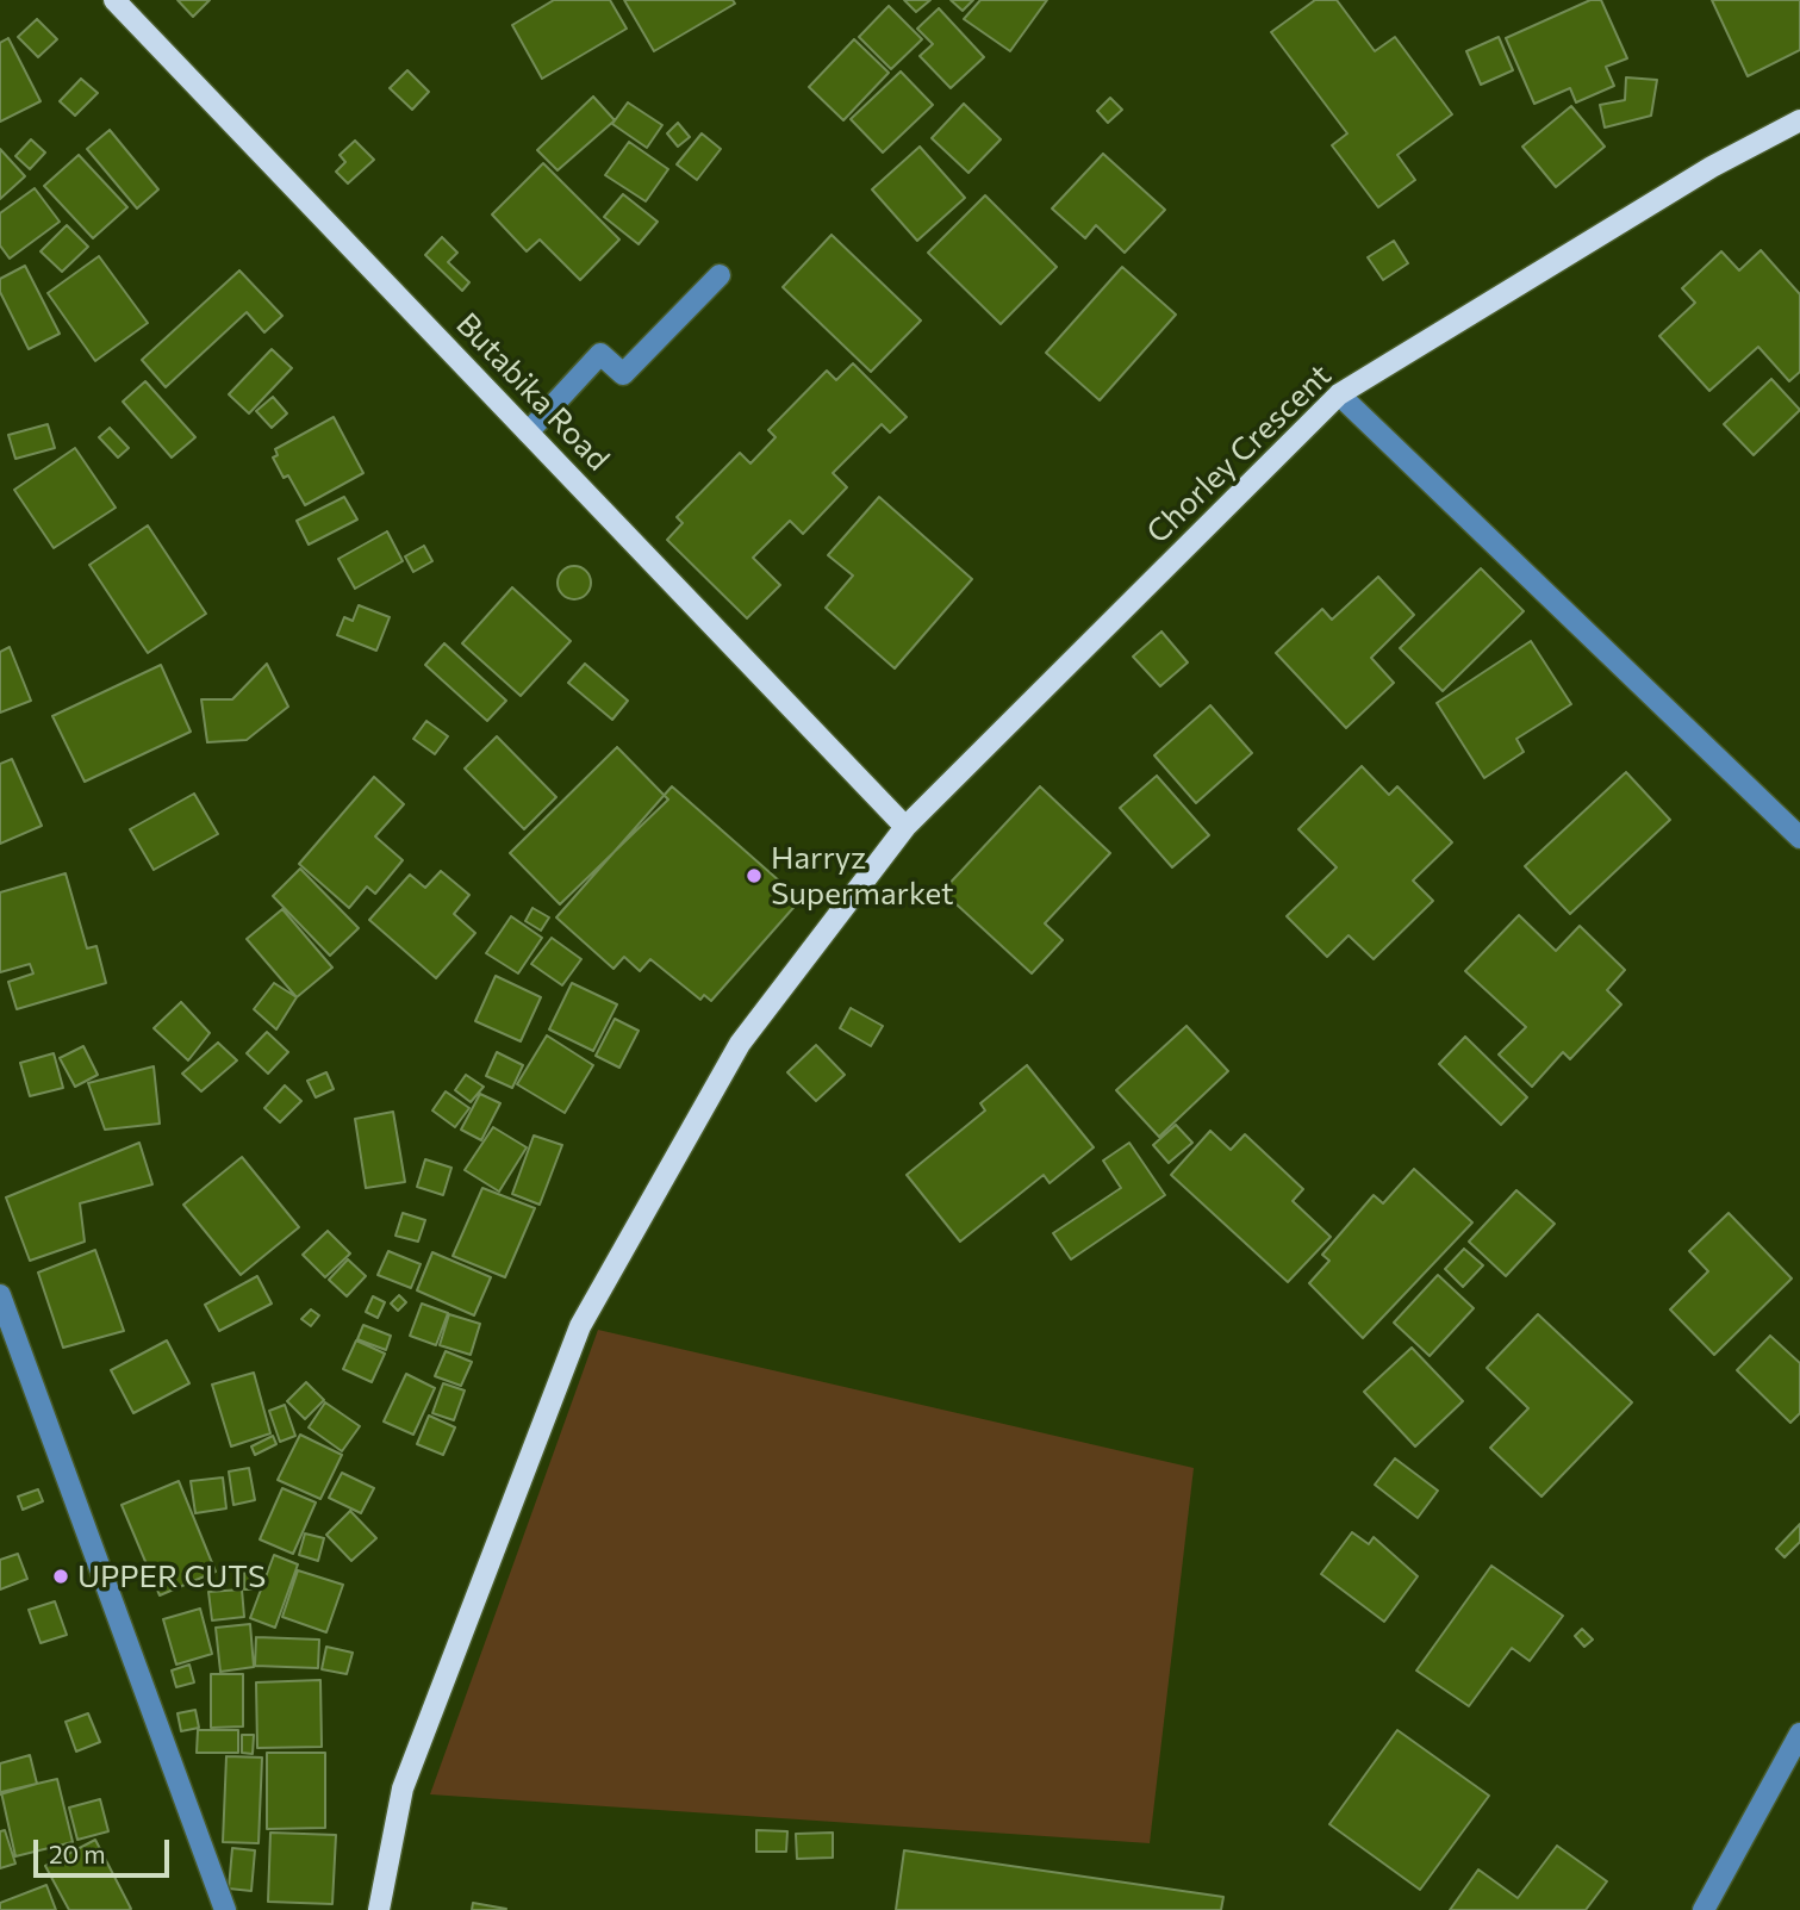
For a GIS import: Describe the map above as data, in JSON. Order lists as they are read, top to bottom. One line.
{"streets":{"main road":["Butabika Road","Chorley Crescent"]},"crossings":[["Butabika Road","Chorley Crescent"]],"places":["Harryz Supermarket","UPPER CUTS"],"scale_bar":"20 m"}
